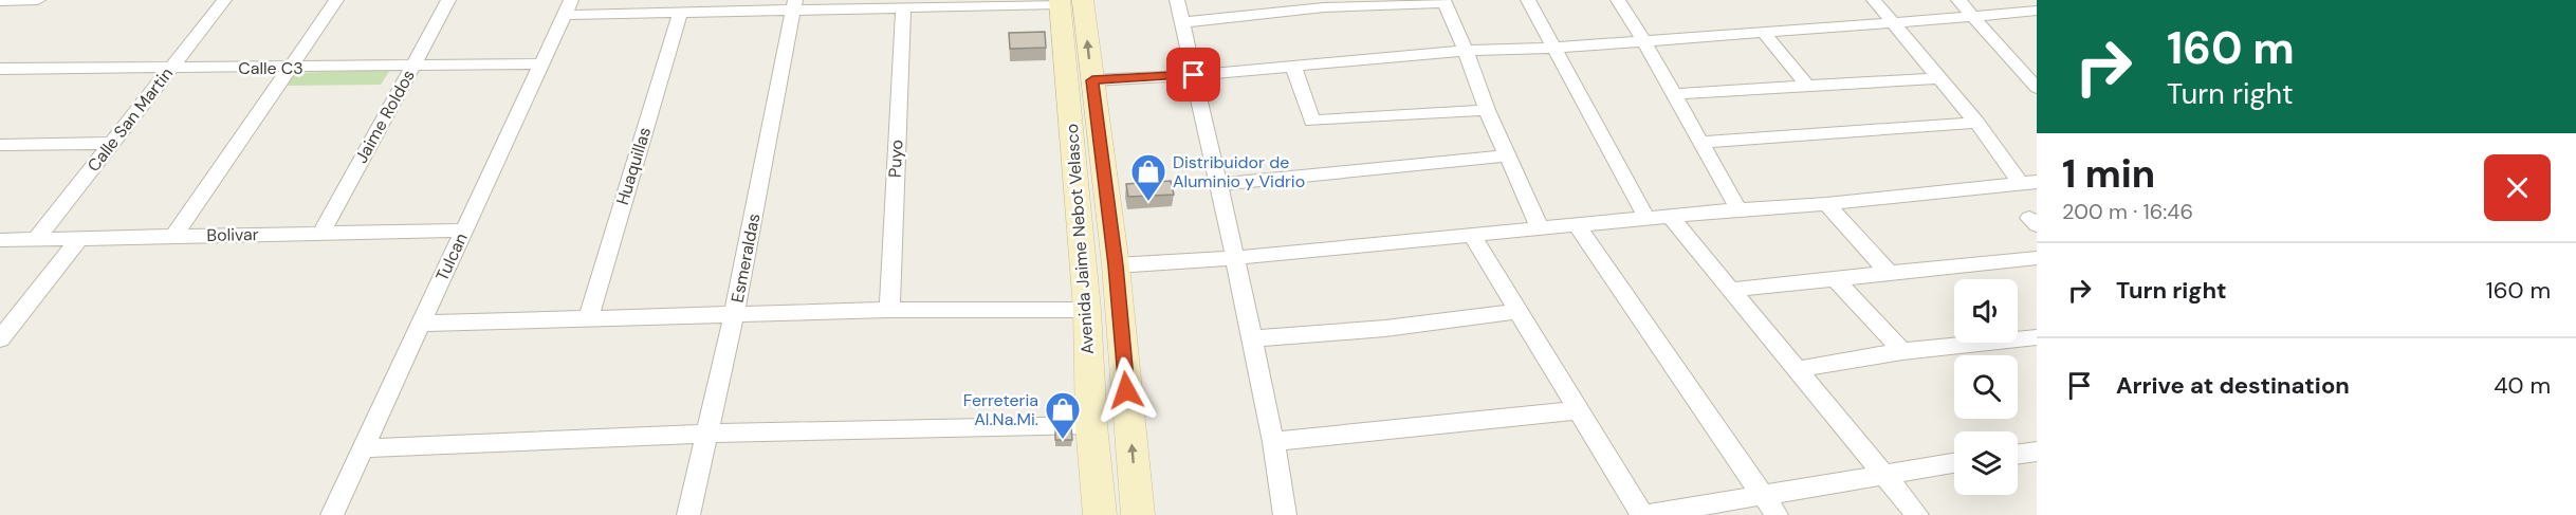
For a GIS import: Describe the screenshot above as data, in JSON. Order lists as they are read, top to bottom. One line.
{"streets":{"main road":["Avenida Jaime Nebot Velasco"],"street":["Calle C3","Jaime Roldos","Calle San Martin","Puyo","Huaquillas","Bolivar","Tulcan","Esmeraldas"]},"crossings":[["Calle C3","Jaime Roldos"],["Calle C3","Calle San Martin"],["Calle C3","Tulcan"],["Jaime Roldos","Bolivar"],["Calle San Martin","Bolivar"],["Bolivar","Tulcan"]],"places":{"shop":["Distribuidor de Aluminio y Vidrio","Ferreteria Al.Na.Mi."]},"page":{"turn":["160 m","Turn right"],"heading":["1 min","200 m · 16:46"],"list":[{"name":"Turn right","value":"160 m"},{"name":"Arrive at destination","value":"40 m"}]}}
